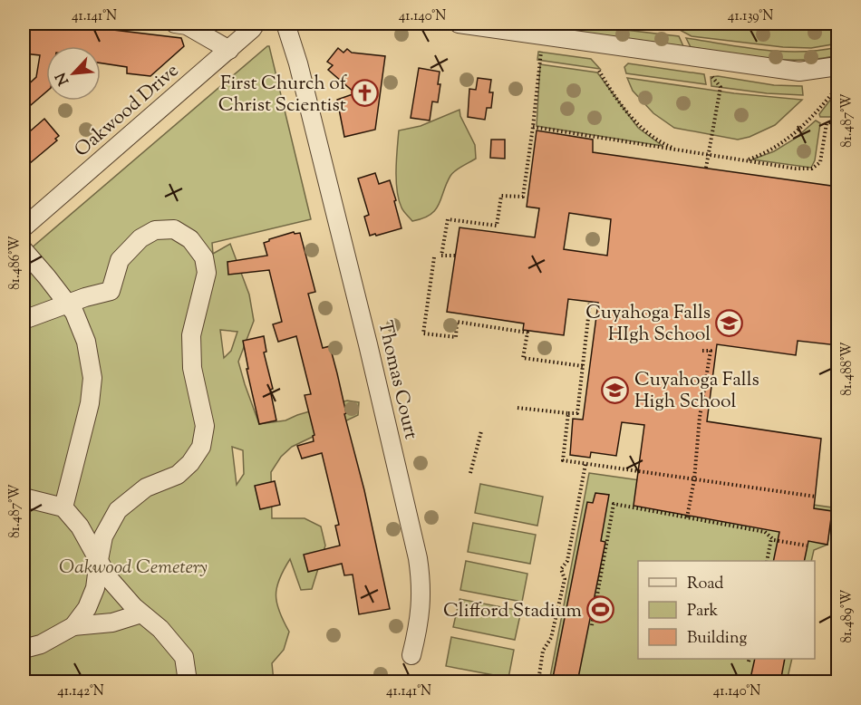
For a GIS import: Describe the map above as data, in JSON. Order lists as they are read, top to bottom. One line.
{"streets":{"street":["Oakwood Drive","Thomas Court"]},"parks":["Oakwood Cemetery"],"places":{"church":["First Church of Christ Scientist"],"school or university":["Cuyahoga Falls HIgh School","Cuyahoga Falls High School"],"sports":["Clifford Stadium"]},"legend":["Road","Park","Building"],"north":"bottom left","coordinates":["41.141°N","41.140°N","41.139°N","81.487°W","81.486°W","81.488°W","81.489°W","41.142°N"]}
